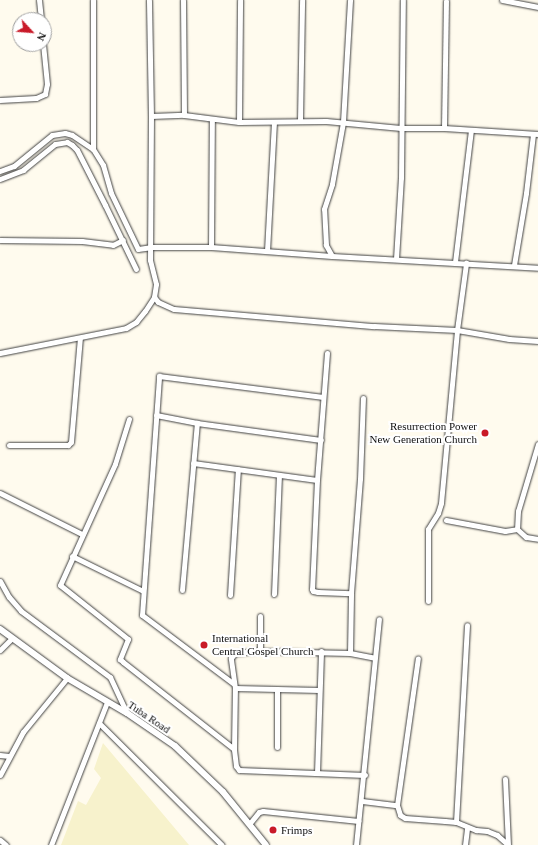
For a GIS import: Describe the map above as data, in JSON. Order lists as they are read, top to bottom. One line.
{"streets":{"street":["Tuba Road"]},"places":["Resurrection Power New Generation Church","International Central Gospel Church","Frimps"],"north":"bottom right"}
